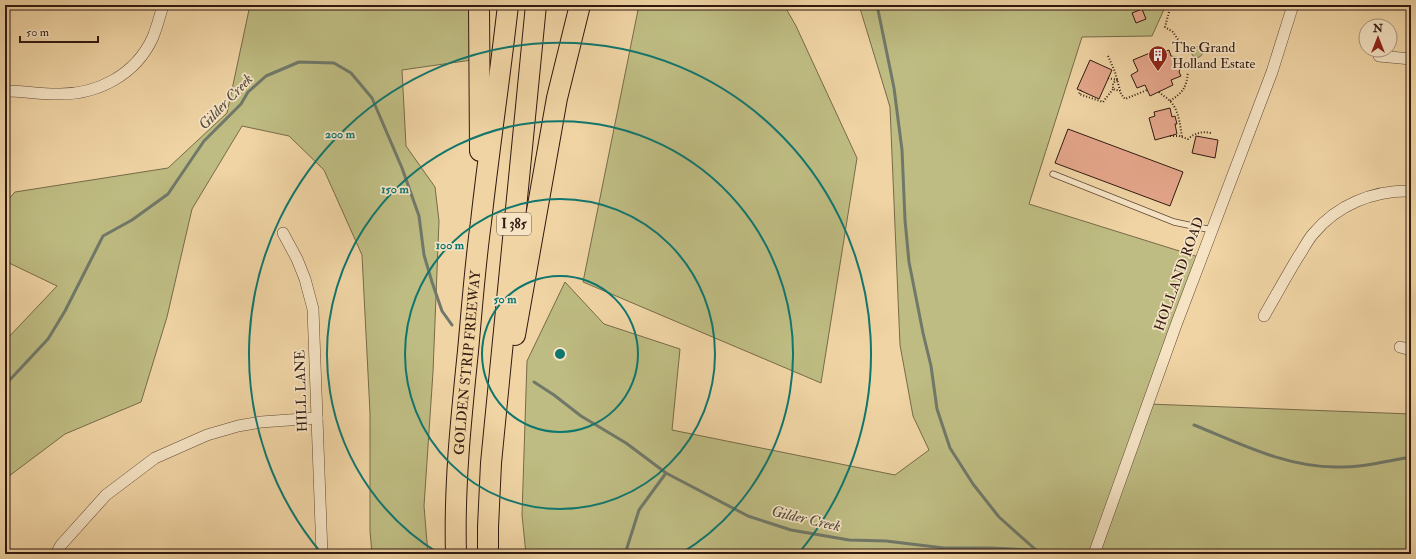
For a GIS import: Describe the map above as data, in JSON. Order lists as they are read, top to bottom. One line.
{"streets":{"highway":["I 385","GOLDEN STRIP FREEWAY"],"street":["HOLLAND ROAD","HILL LANE"]},"water":["Gilder Creek"],"places":{"building":["The Grand Holland Estate"]},"scale_bar":"50 m","north":"top","rings":["200 m","150 m","100 m","50 m"]}
